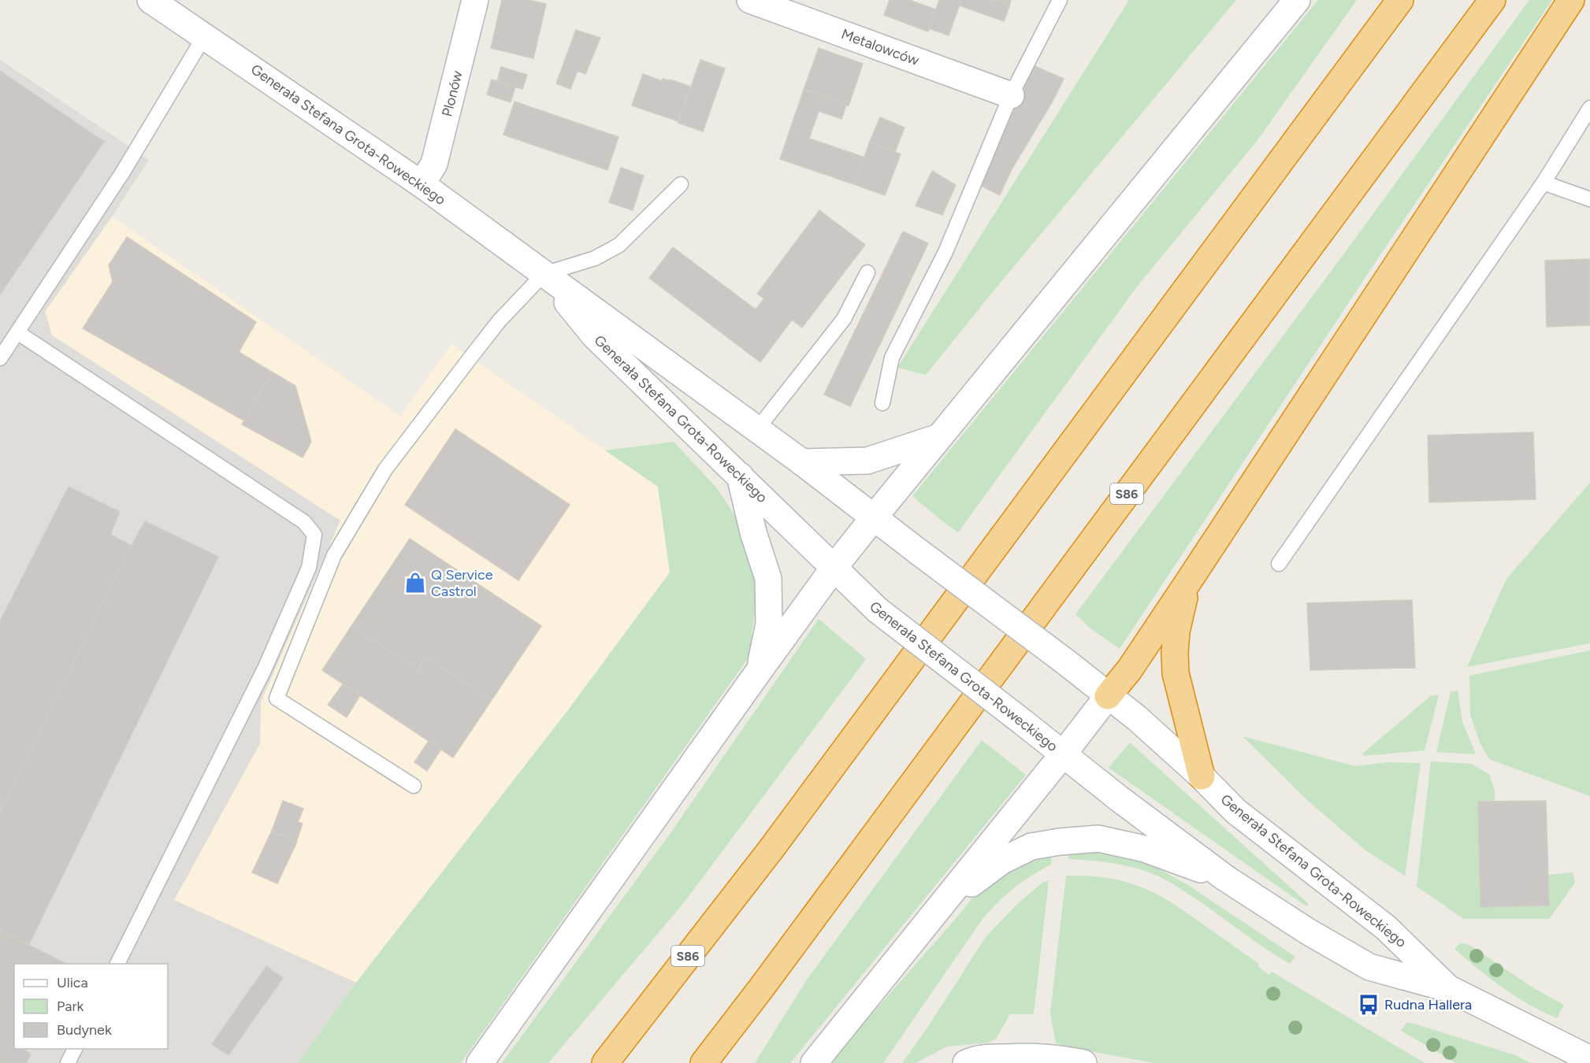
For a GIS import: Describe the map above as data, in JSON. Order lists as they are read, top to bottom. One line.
{"streets":{"highway":["S86"],"street":["Metalowców","Plonów","Generała Stefana Grota-Roweckiego"]},"crossings":[["Plonów","Generała Stefana Grota-Roweckiego"]],"places":{"shop":["Q Service Castrol"],"bus stop":["Rudna Hallera"]},"legend":["Ulica","Park","Budynek"]}
